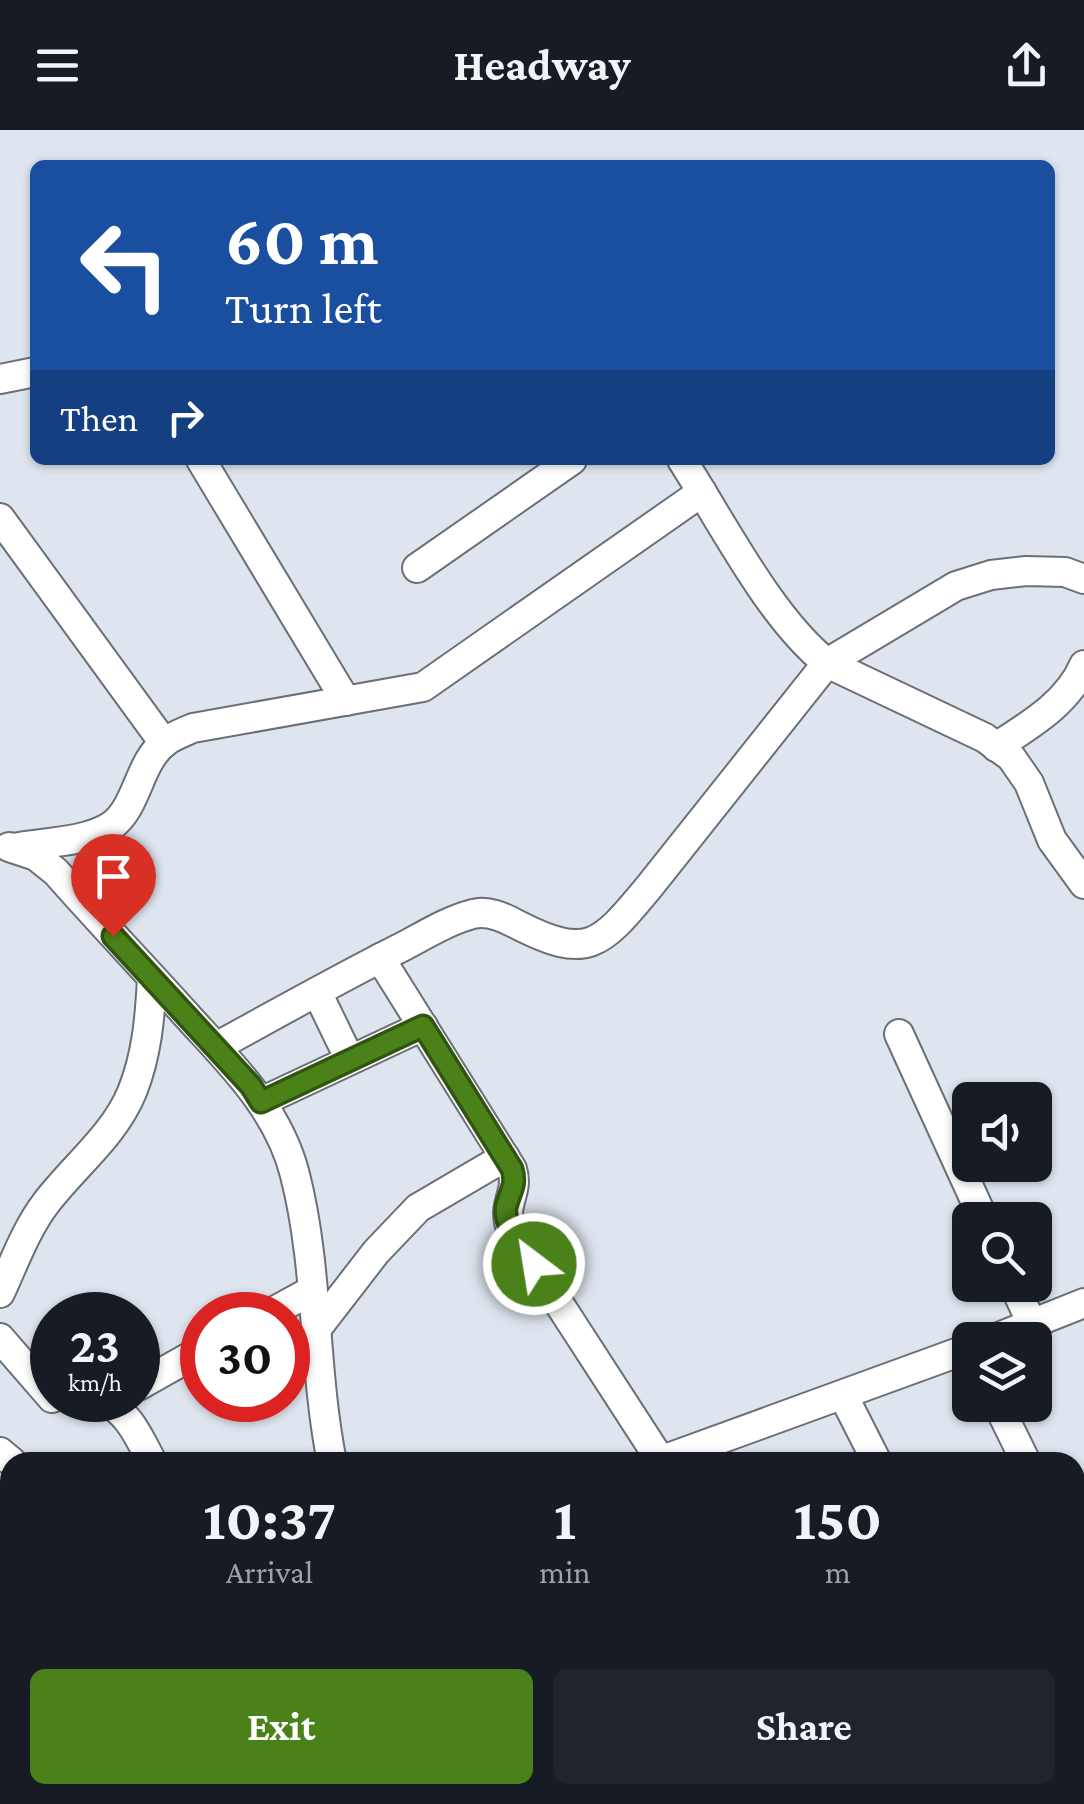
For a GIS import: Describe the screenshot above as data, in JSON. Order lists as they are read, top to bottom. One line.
{"page":{"header":"Headway","turn":["60 m","Turn left"],"then":"Then","speed":"23 km/h","limit":"30","eta":["10:37","Arrival","1","min","150","m"],"buttons":["Exit","Share"]}}
